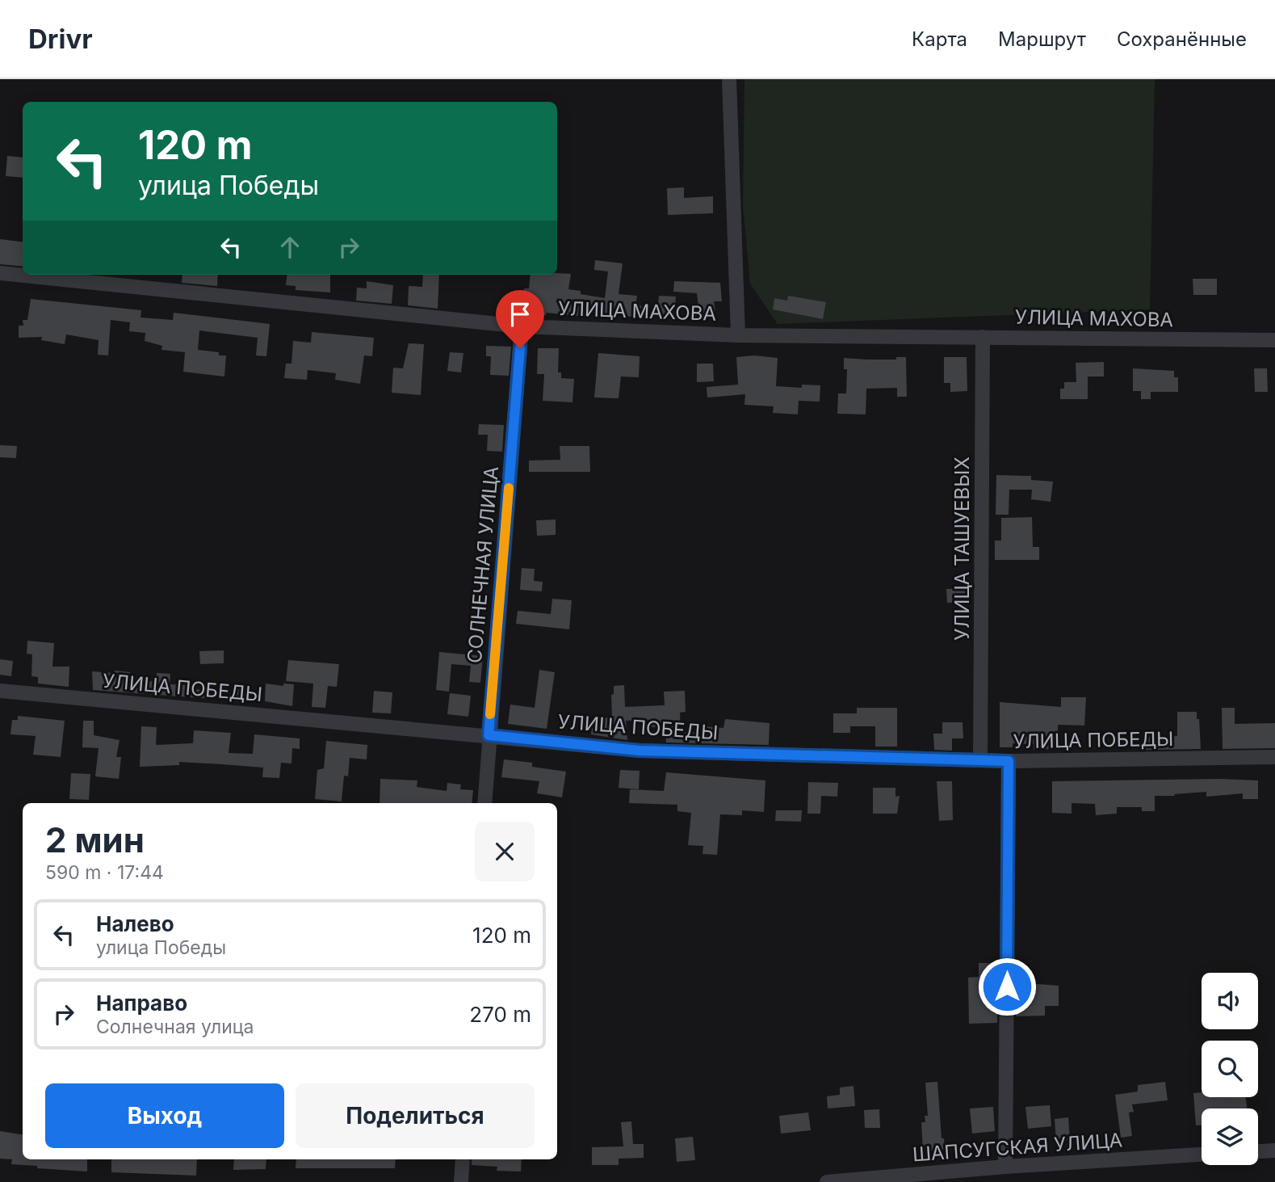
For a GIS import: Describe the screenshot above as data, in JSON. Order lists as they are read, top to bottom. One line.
{"streets":{"street":["УЛИЦА МАХОВА","УЛИЦА ТАШУЕВЫХ","СОЛНЕЧНАЯ УЛИЦА","УЛИЦА ПОБЕДЫ","ШАПСУГСКАЯ УЛИЦА"]},"crossings":[["УЛИЦА МАХОВА","УЛИЦА ТАШУЕВЫХ"],["УЛИЦА МАХОВА","СОЛНЕЧНАЯ УЛИЦА"],["УЛИЦА ТАШУЕВЫХ","УЛИЦА ПОБЕДЫ"],["СОЛНЕЧНАЯ УЛИЦА","УЛИЦА ПОБЕДЫ"]],"page":{"header":"Drivr","nav":["Карта","Маршрут","Сохранённые"],"turn":["120 m","улица Победы"],"heading":["2 мин","590 m · 17:44"],"list":[{"name":"Налево","note":"улица Победы","value":"120 m"},{"name":"Направо","note":"Солнечная улица","value":"270 m"}],"buttons":["Выход","Поделиться"]}}
